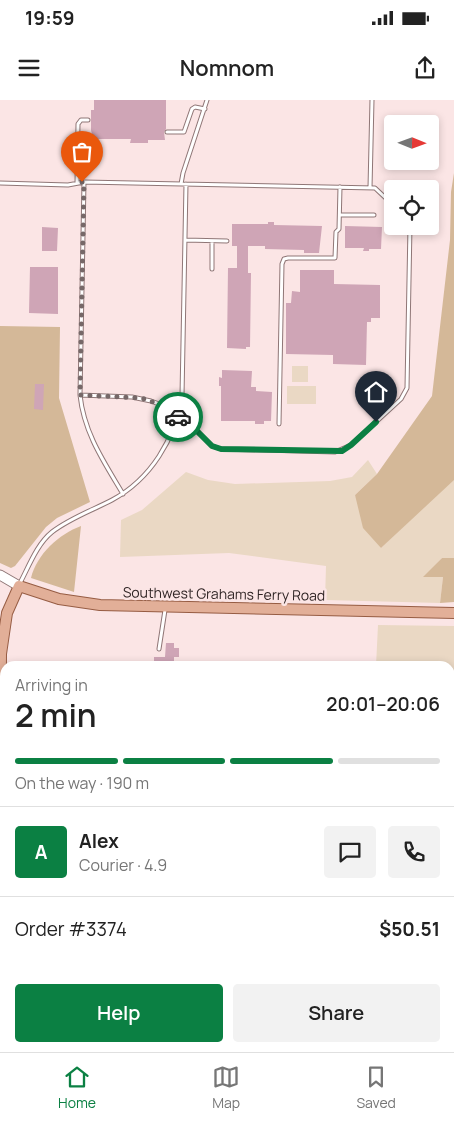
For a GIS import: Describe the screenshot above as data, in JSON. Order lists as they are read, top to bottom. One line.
{"streets":{"main road":["Southwest Grahams Ferry Road"]},"north":"right","page":{"status":"19:59","header":"Nomnom","heading":["2 min","Arriving in","20:01–20:06"],"panel":["Alex","Courier · 4.9","Order #3374","$50.51"],"bar":"On the way · 190 m","round":"A","buttons":["Help","Share"],"tabs":["Home","Map","Saved"]}}
